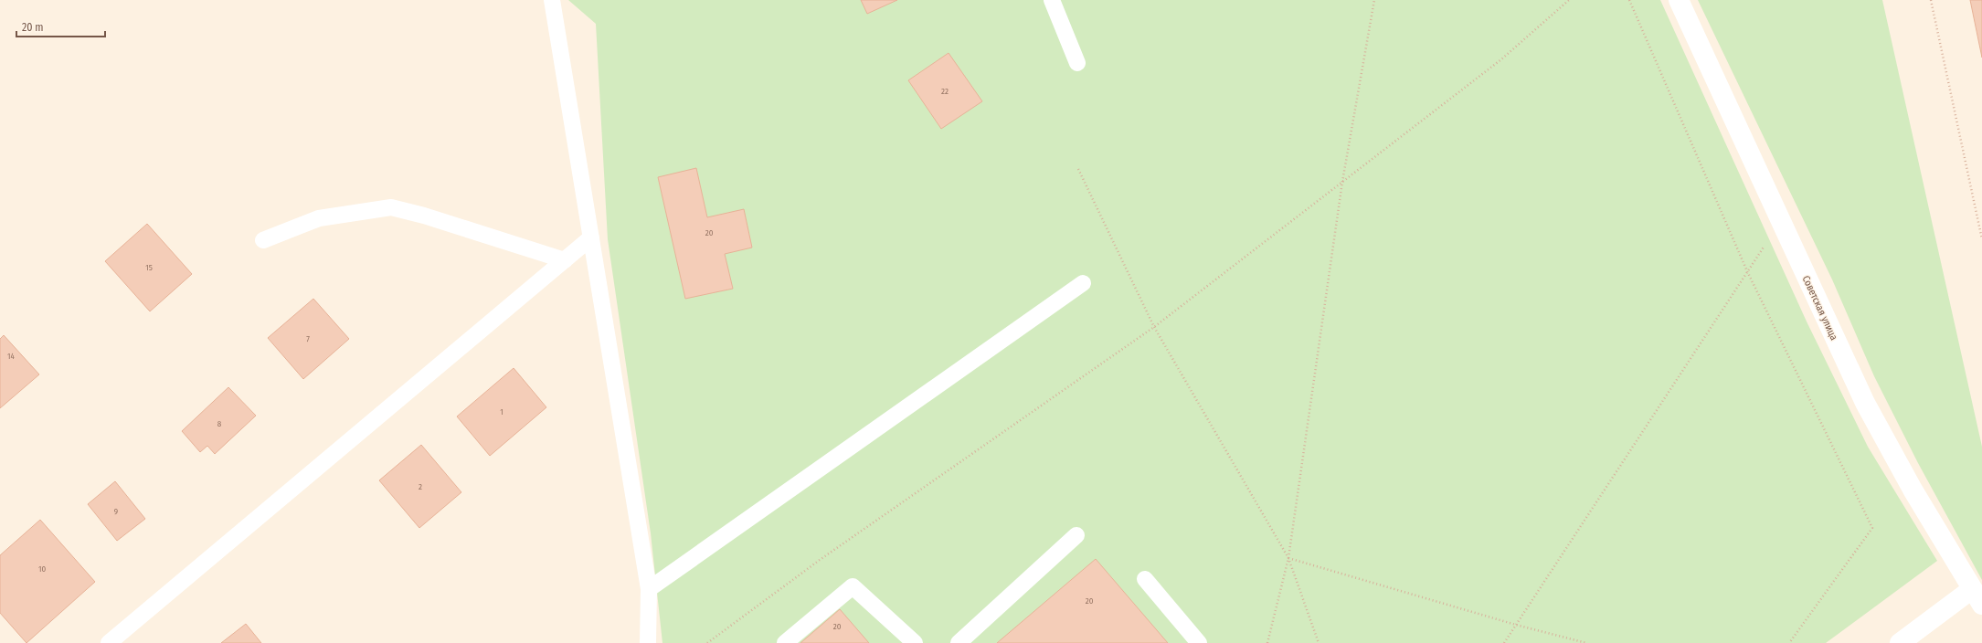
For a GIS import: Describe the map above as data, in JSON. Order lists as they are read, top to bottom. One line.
{"streets":{"main road":["Советская улица"]},"house_numbers":["22","20","15","7","14","1","8","2","9","10","20","20"],"scale_bar":"20 m"}
